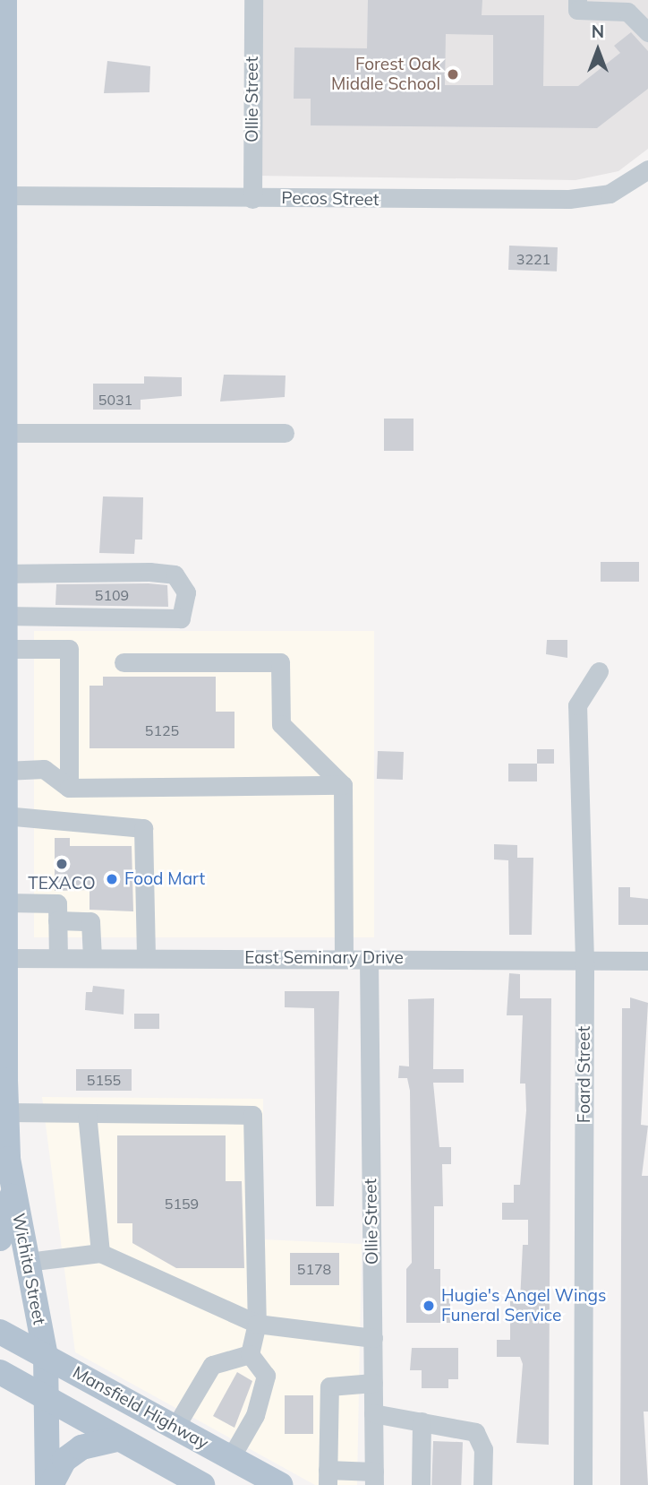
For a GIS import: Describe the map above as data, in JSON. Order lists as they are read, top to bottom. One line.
{"streets":{"main road":["Wichita Street","Mansfield Highway"],"street":["Ollie Street","Pecos Street","East Seminary Drive","Foard Street"]},"crossings":[["Ollie Street","Pecos Street"],["Ollie Street","East Seminary Drive"],["Pecos Street","Wichita Street"],["East Seminary Drive","Foard Street"],["East Seminary Drive","Wichita Street"],["Wichita Street","Mansfield Highway"]],"places":["Forest Oak Middle School","TEXACO","Food Mart","Hugie's Angel Wings Funeral Service"],"house_numbers":["3221","5031","5109","5125","5155","5159","5178"],"north":"top"}
